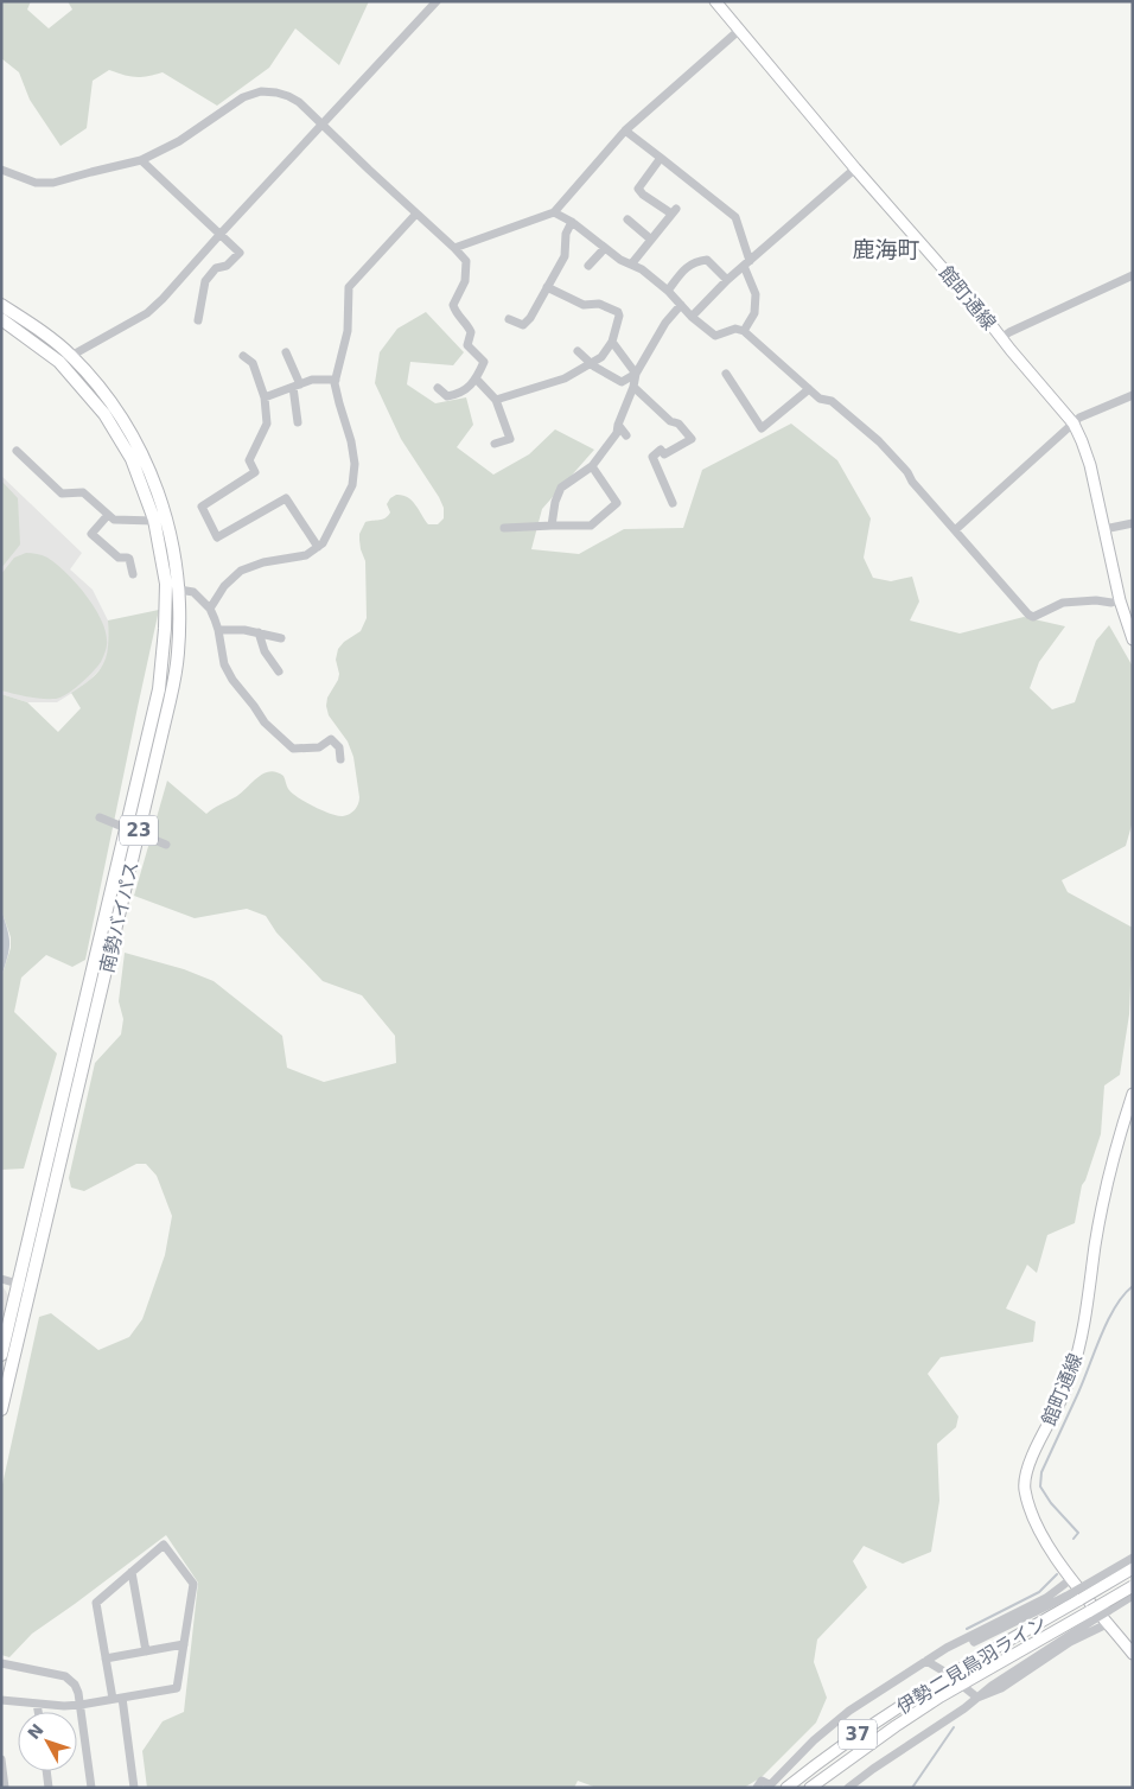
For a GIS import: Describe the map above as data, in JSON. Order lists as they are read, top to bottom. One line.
{"streets":{"highway":["23","南勢バイパス"],"main road":["館町通線","伊勢二見鳥羽ライン","37"]},"districts":["鹿海町"],"north":"top left"}
